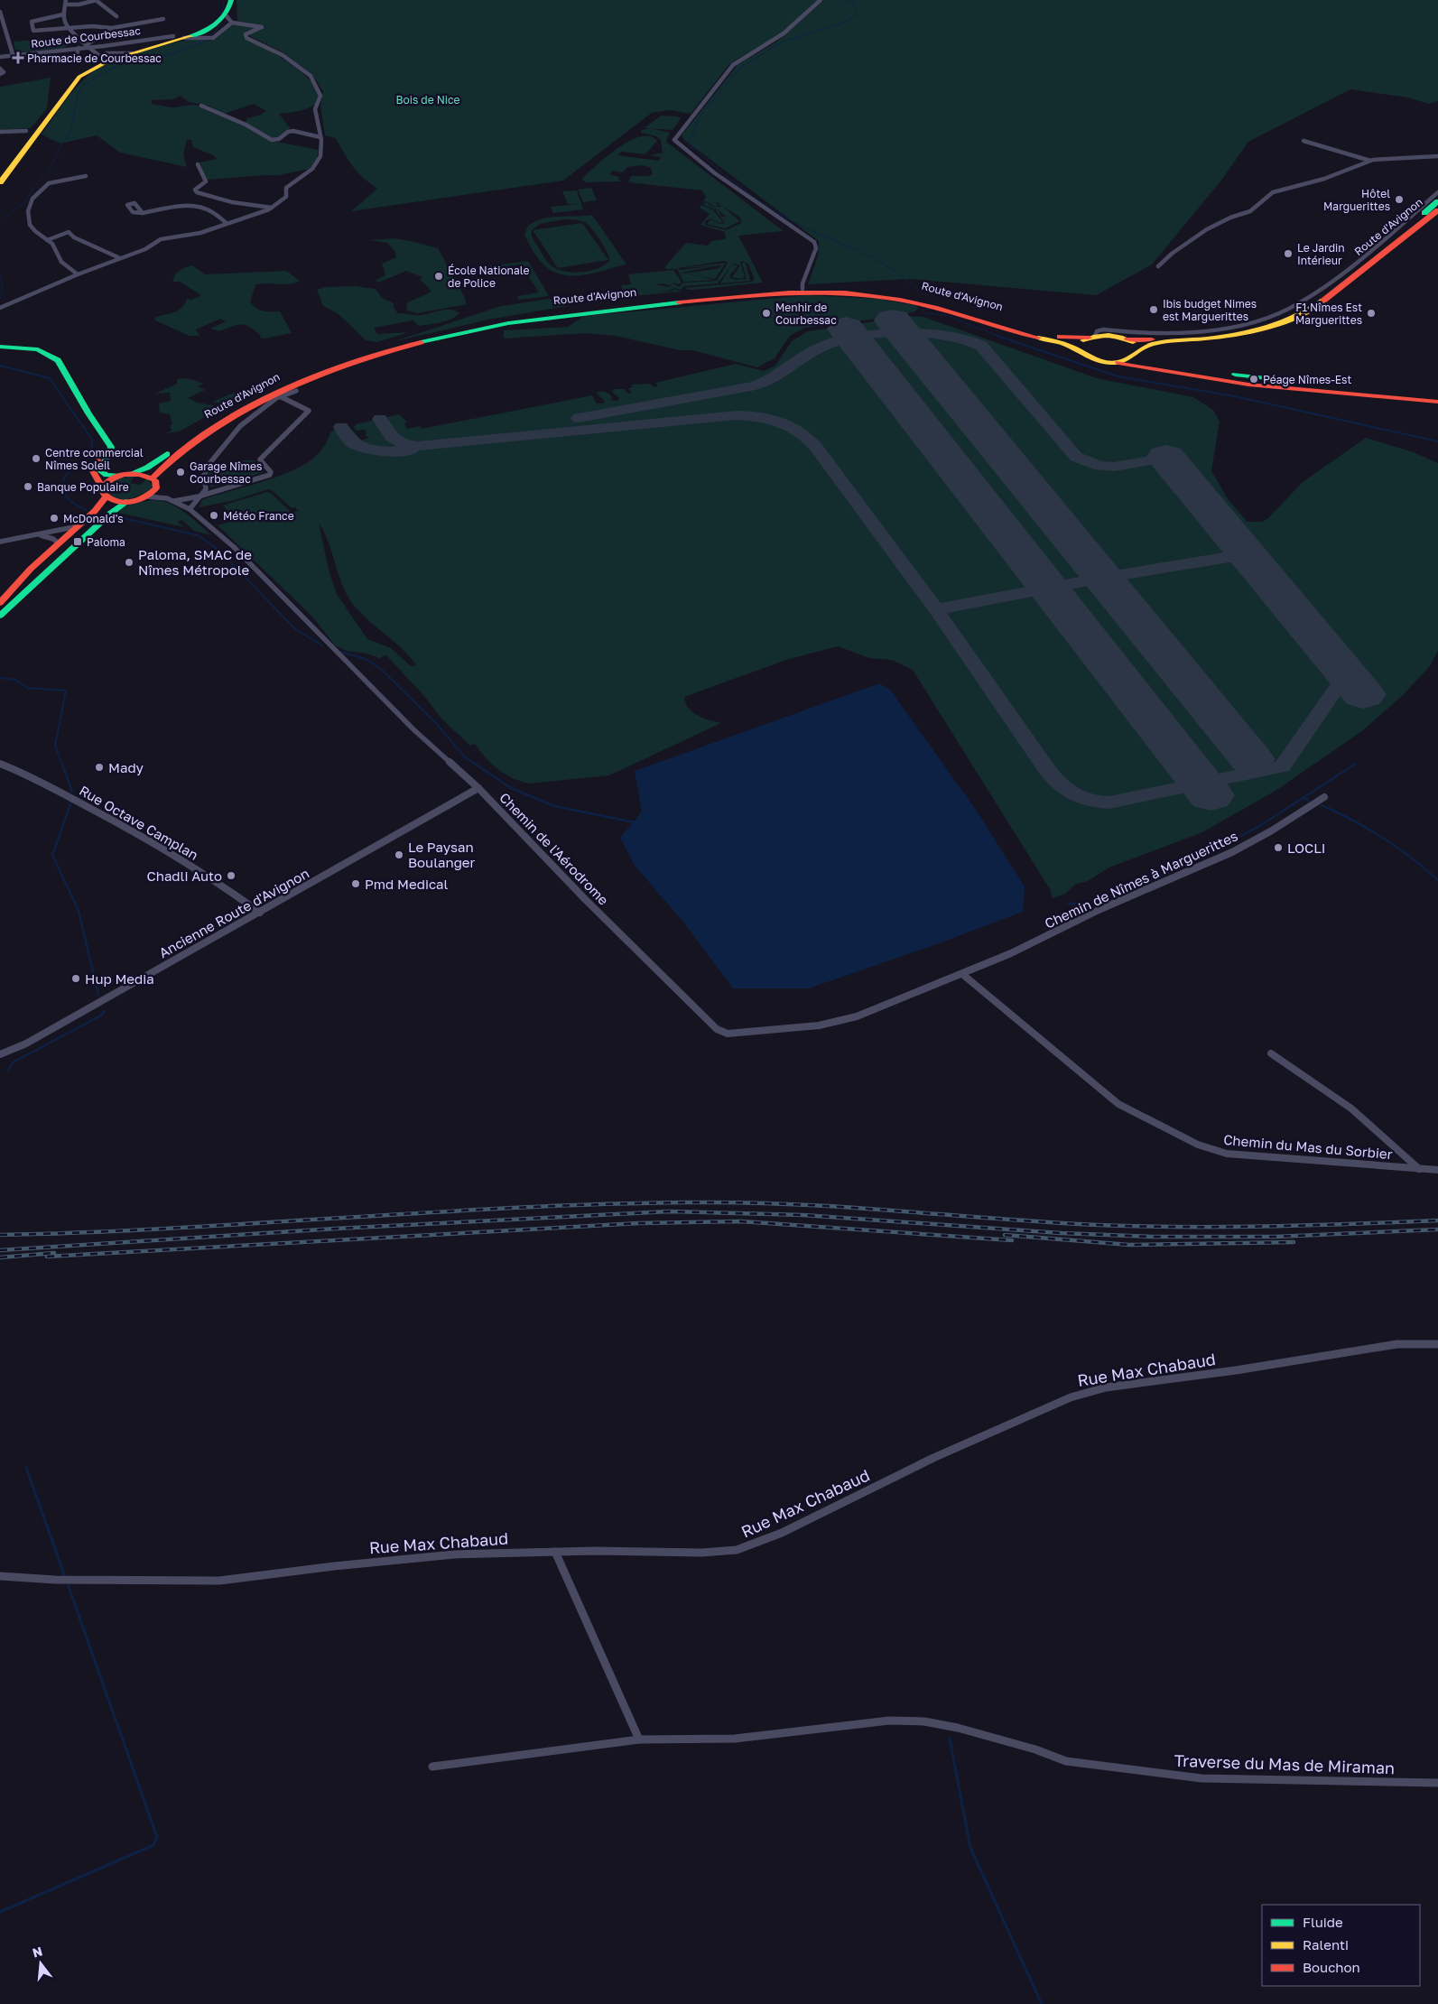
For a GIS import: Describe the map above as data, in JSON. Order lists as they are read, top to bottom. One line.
{"streets":{"main road":["Route d'Avignon"],"street":["Route de Courbessac","Rue Octave Camplan","Chemin de l'Aérodrome","Chemin de Nîmes à Marguerittes","Ancienne Route d'Avignon","Chemin du Mas du Sorbier","Rue Max Chabaud","Traverse du Mas de Miraman"]},"crossings":[["Route d'Avignon","Chemin de l'Aérodrome"],["Rue Octave Camplan","Ancienne Route d'Avignon"],["Chemin de l'Aérodrome","Chemin de Nîmes à Marguerittes"],["Chemin de l'Aérodrome","Ancienne Route d'Avignon"],["Chemin de l'Aérodrome","Chemin du Mas du Sorbier"],["Chemin de Nîmes à Marguerittes","Chemin du Mas du Sorbier"]],"parks":["Bois de Nice"],"places":{"health":["Pharmacie de Courbessac"],"other":["Hôtel Marguerittes","Le Jardin Intérieur","École Nationale de Police","Ibis budget Nimes est Marguerittes","Menhir de Courbessac","F1 Nîmes Est Marguerittes","Péage Nîmes-Est","Centre commercial Nîmes Soleil","Garage Nîmes Courbessac","Banque Populaire","Météo France","McDonald's","Paloma, SMAC de Nîmes Métropole","Mady","LOCLI","Le Paysan Boulanger","Chadli Auto","Pmd Medical","Hup Media"],"transit":["Paloma"]},"legend":["Fluide","Ralenti","Bouchon"],"north":"top"}
